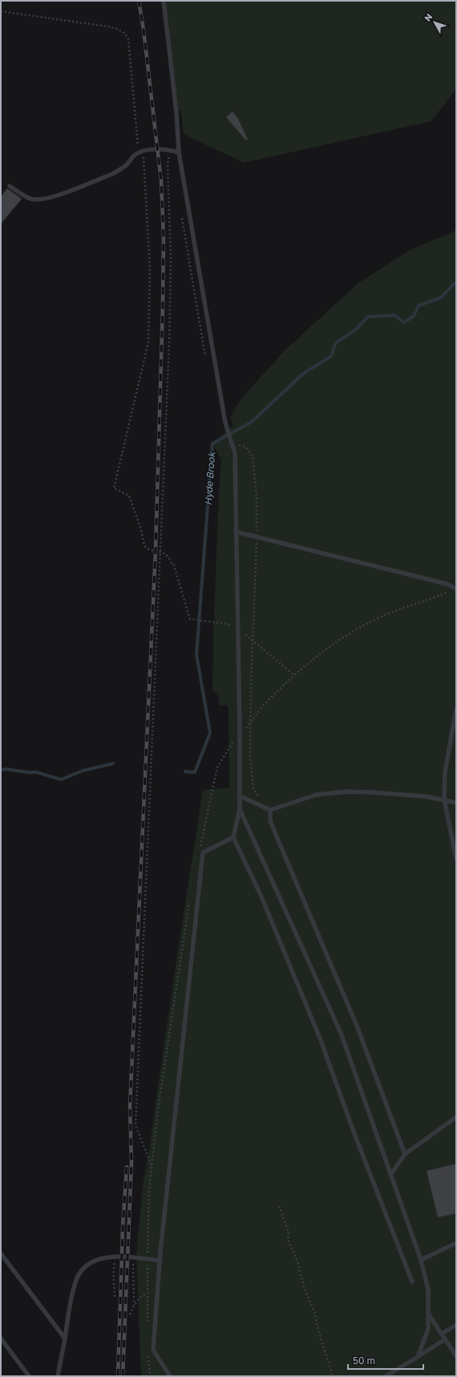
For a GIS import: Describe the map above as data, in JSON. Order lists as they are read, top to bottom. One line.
{"water":["Hyde Brook"],"scale_bar":"50 m","north":"top left"}
